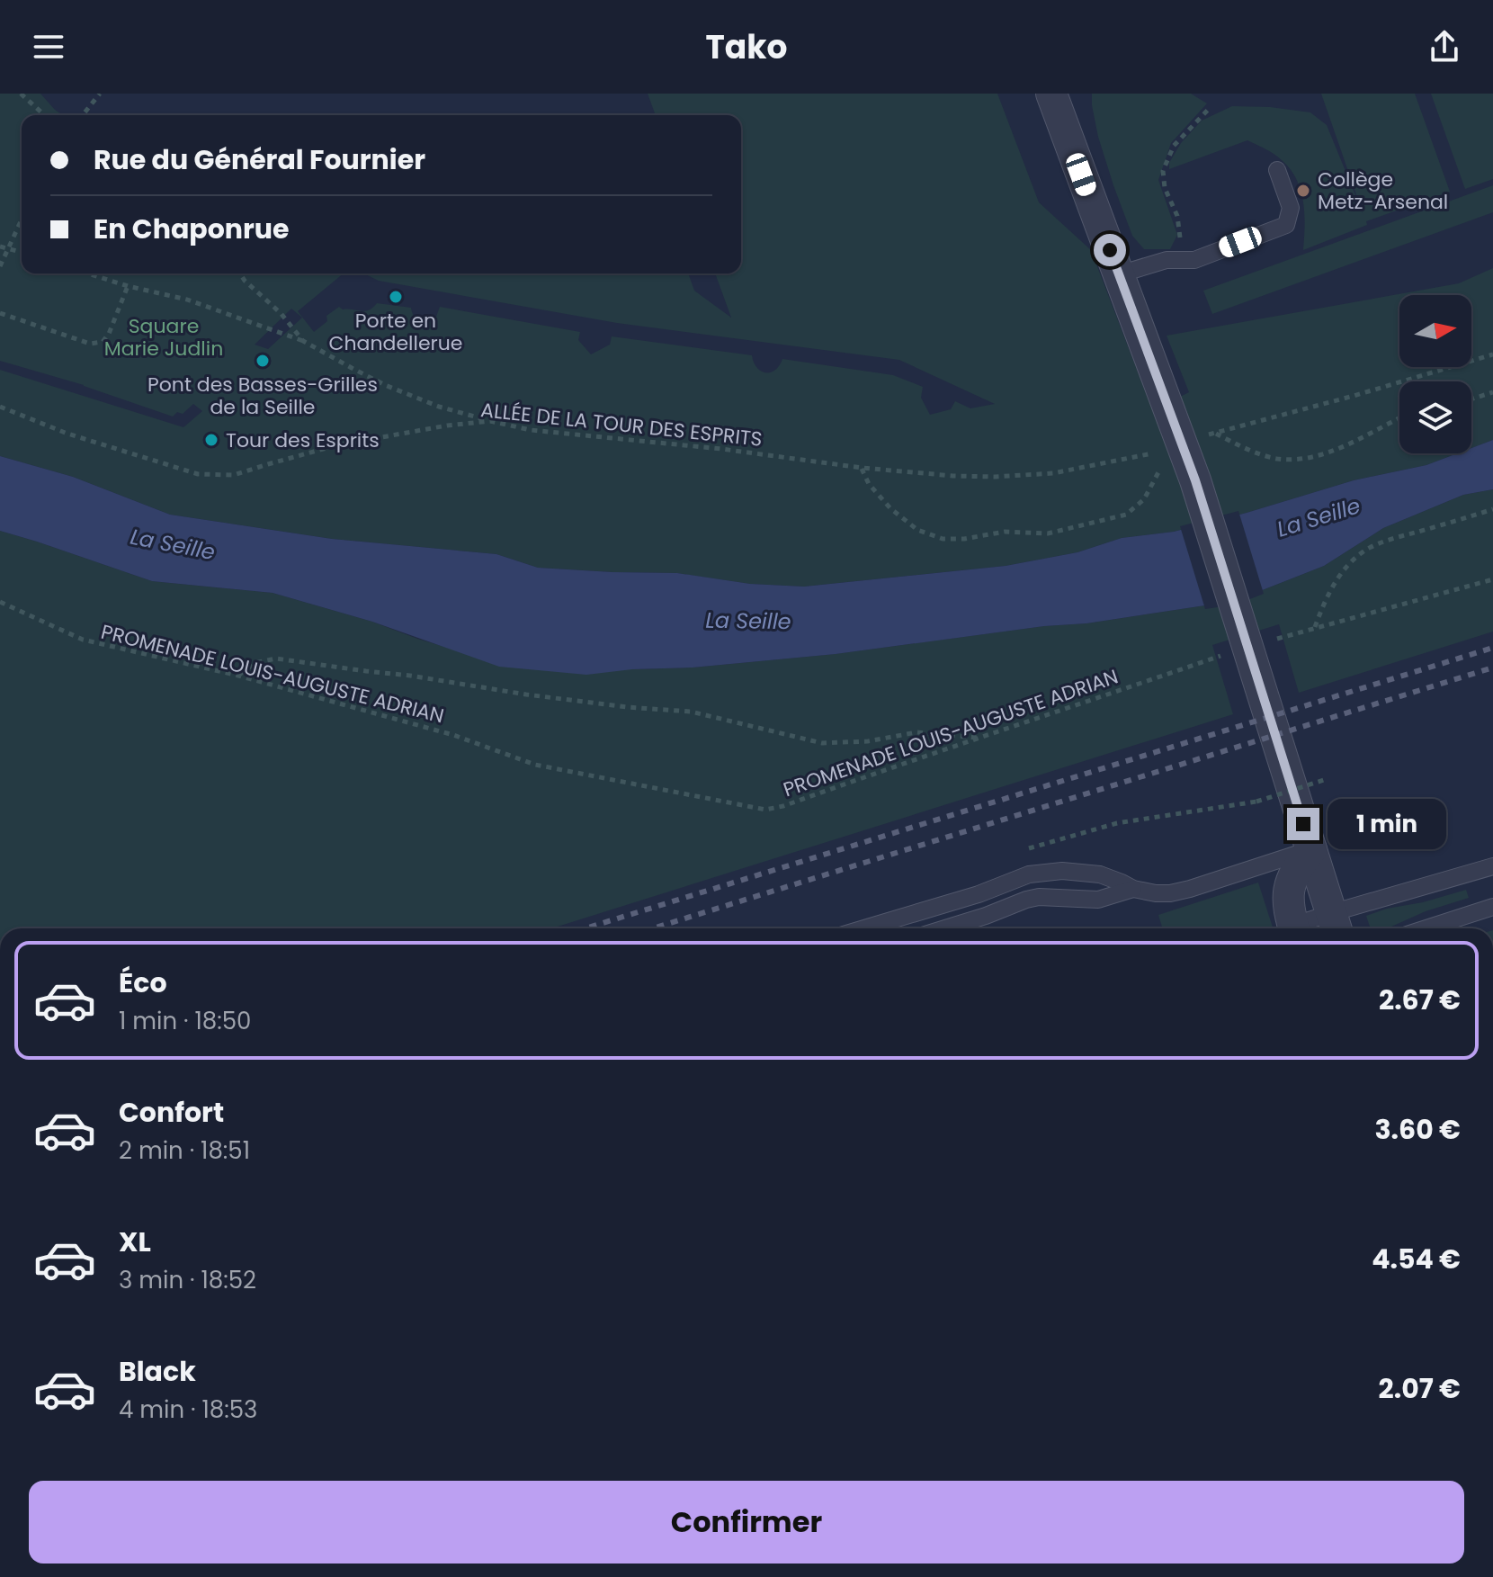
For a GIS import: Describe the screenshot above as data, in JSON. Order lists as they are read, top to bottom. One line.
{"streets":{"path":["ALLÉE DE LA TOUR DES ESPRITS","PROMENADE LOUIS-AUGUSTE ADRIAN"]},"water":["La Seille"],"parks":["Square Marie Judlin"],"places":["Collège Metz-Arsenal","Porte en Chandellerue","Pont des Basses-Grilles de la Seille","Tour des Esprits"],"north":"right","page":{"header":"Tako","banner":["Rue du Général Fournier","En Chaponrue"],"bubble":"1 min","list":[{"name":"Éco","note":"1 min · 18:50","value":"2.67 €"},{"name":"Confort","note":"2 min · 18:51","value":"3.60 €"},{"name":"XL","note":"3 min · 18:52","value":"4.54 €"},{"name":"Black","note":"4 min · 18:53","value":"2.07 €"}],"buttons":"Confirmer"}}
